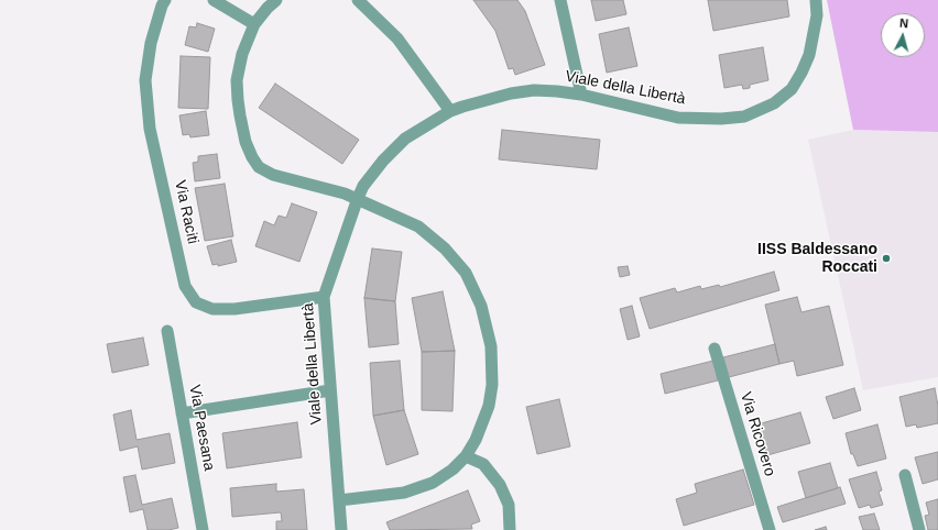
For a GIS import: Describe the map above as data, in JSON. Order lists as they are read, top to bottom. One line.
{"streets":{"street":["Viale della Libertà","Via Raciti","Via Paesana","Via Ricovero"]},"crossings":[["Viale della Libertà","Via Raciti"]],"places":["IISS Baldessano Roccati"],"north":"top"}
